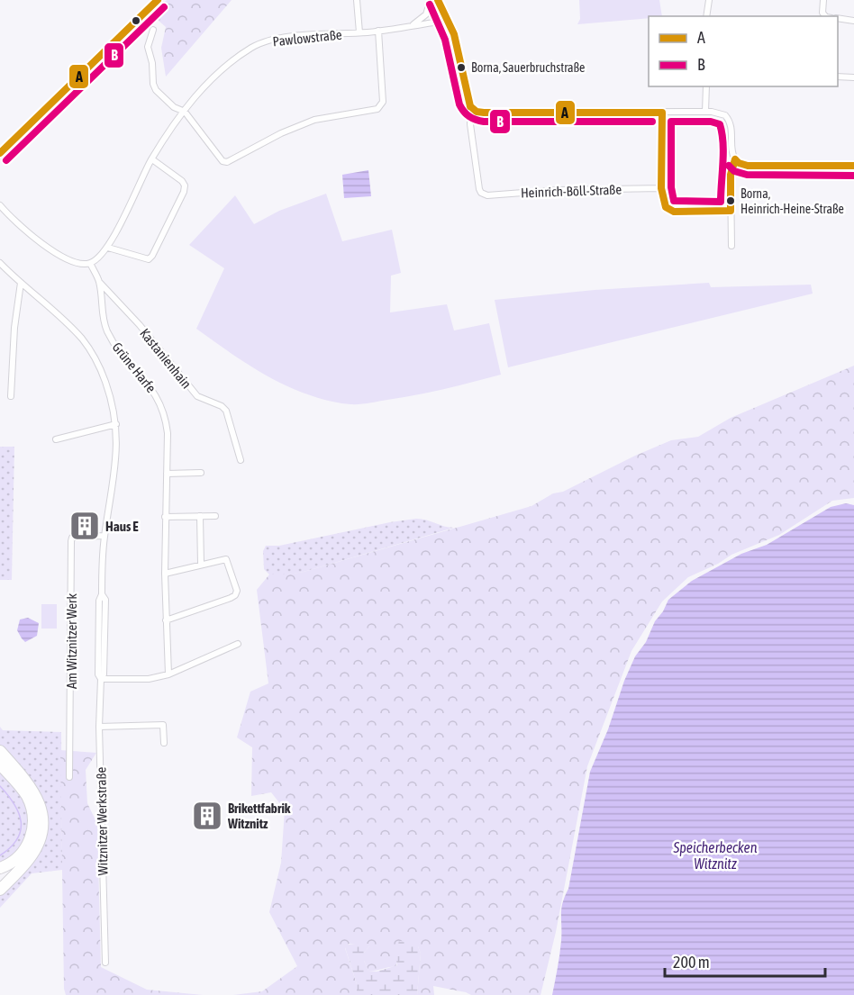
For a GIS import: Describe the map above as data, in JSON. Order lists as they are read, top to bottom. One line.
{"streets":{"street":["Pawlowstraße","Heinrich-Böll-Straße","Kastanienhain","Grüne Harfe","Am Witznitzer Werk","Witznitzer Werkstraße"]},"crossings":[["Pawlowstraße","Grüne Harfe"],["Kastanienhain","Grüne Harfe"],["Am Witznitzer Werk","Witznitzer Werkstraße"]],"water":["Speicherbecken Witznitz"],"places":{"other":["Borna, Sauerbruchstraße","Borna, Heinrich-Heine-Straße"],"building":["Haus E","Brikettfabrik Witznitz"]},"lines":["transit line A","transit line B"],"legend":["A","B"],"scale_bar":"200 m"}
